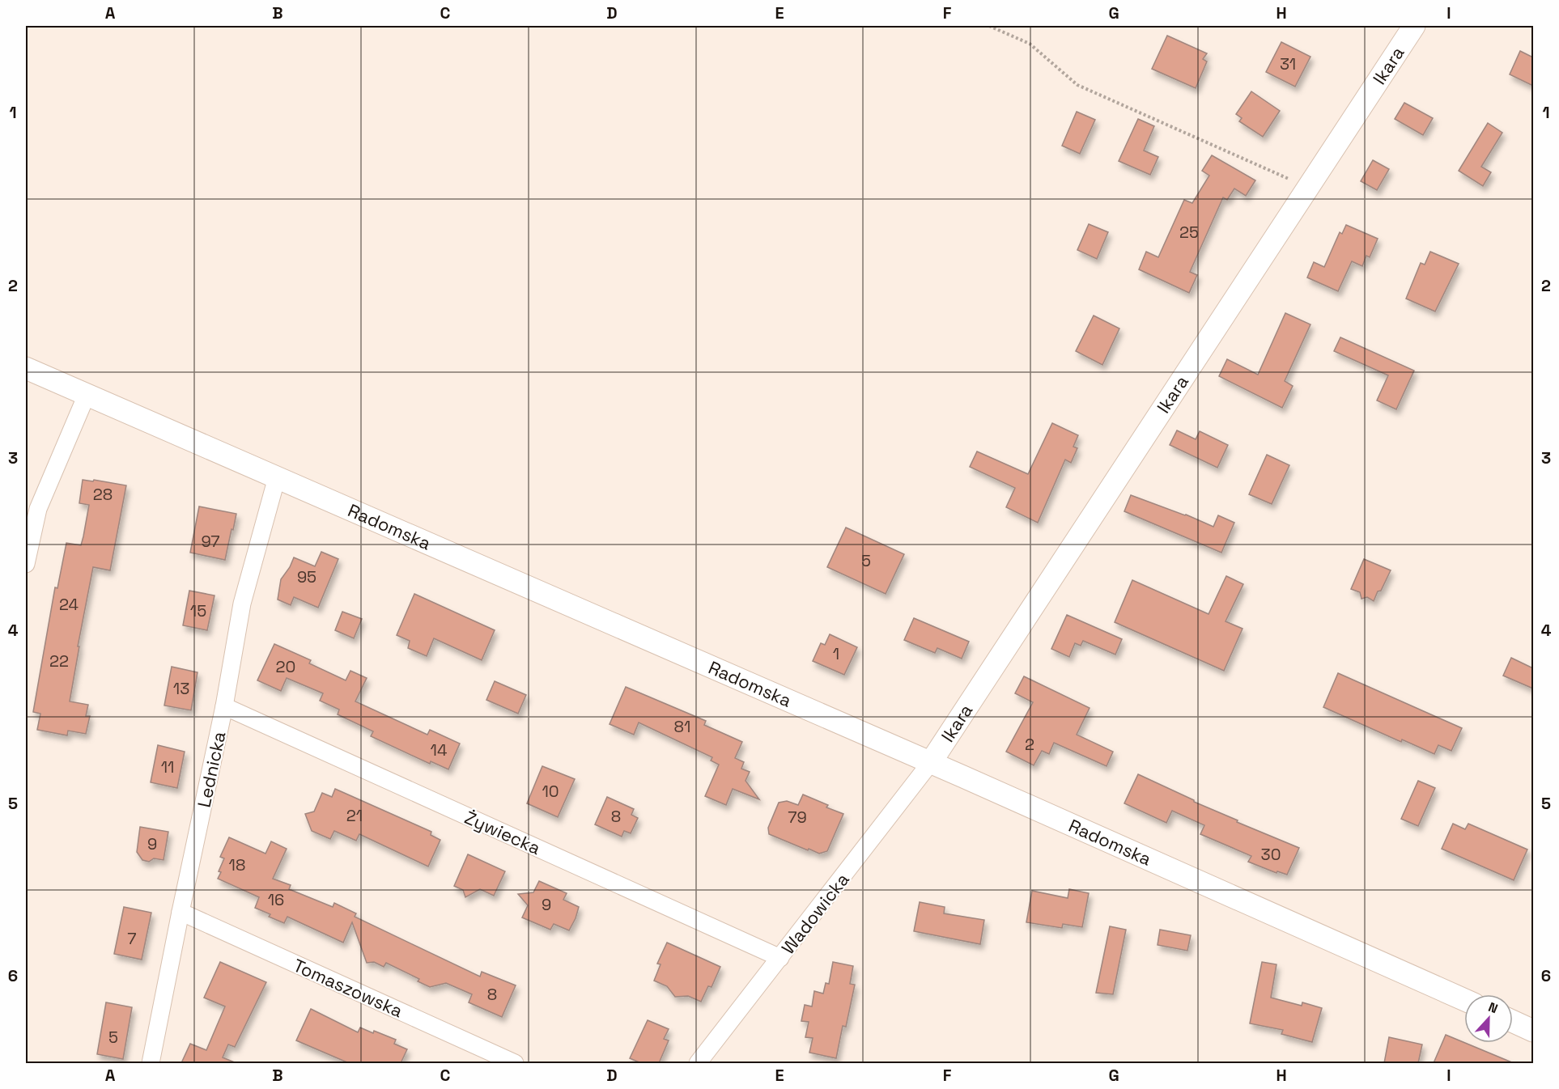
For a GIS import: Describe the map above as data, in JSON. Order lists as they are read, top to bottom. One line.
{"streets":{"street":["Ikara","Radomska","Lednicka","Żywiecka","Wadowicka","Tomaszowska"]},"crossings":[["Ikara","Radomska"],["Ikara","Wadowicka"],["Radomska","Lednicka"],["Radomska","Wadowicka"],["Lednicka","Żywiecka"],["Lednicka","Tomaszowska"],["Żywiecka","Wadowicka"]],"house_numbers":["31","25","28","97","5","95","24","15","1","22","20","13","81","2","14","11","10","21","8","79","9","30","18","16","9","7","8","5"],"north":"top","grid":{"columns":["A","B","C","D","E","F","G","H","I"],"rows":["1","2","3","4","5","6"]}}
